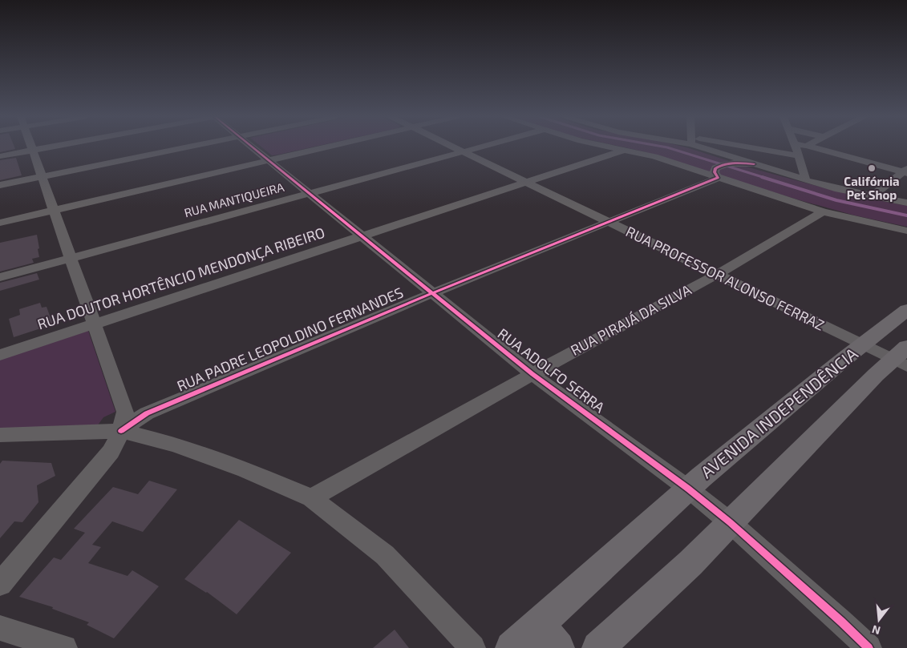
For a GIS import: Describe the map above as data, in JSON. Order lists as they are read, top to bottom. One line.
{"streets":{"main road":["AVENIDA INDEPENDÊNCIA"],"street":["RUA MANTIQUEIRA","RUA DOUTOR HORTÊNCIO MENDONÇA RIBEIRO","RUA PROFESSOR ALONSO FERRAZ","RUA PIRAJÁ DA SILVA","RUA PADRE LEOPOLDINO FERNANDES","RUA ADOLFO SERRA"]},"crossings":[["RUA MANTIQUEIRA","RUA PROFESSOR ALONSO FERRAZ"],["RUA MANTIQUEIRA","RUA ADOLFO SERRA"],["RUA DOUTOR HORTÊNCIO MENDONÇA RIBEIRO","RUA PROFESSOR ALONSO FERRAZ"],["RUA DOUTOR HORTÊNCIO MENDONÇA RIBEIRO","RUA ADOLFO SERRA"],["RUA PROFESSOR ALONSO FERRAZ","RUA PIRAJÁ DA SILVA"],["RUA PROFESSOR ALONSO FERRAZ","RUA PADRE LEOPOLDINO FERNANDES"],["RUA PROFESSOR ALONSO FERRAZ","AVENIDA INDEPENDÊNCIA"],["RUA PIRAJÁ DA SILVA","RUA ADOLFO SERRA"],["RUA PADRE LEOPOLDINO FERNANDES","RUA ADOLFO SERRA"],["RUA ADOLFO SERRA","AVENIDA INDEPENDÊNCIA"]],"places":["Califórnia Pet Shop"],"north":"bottom"}
